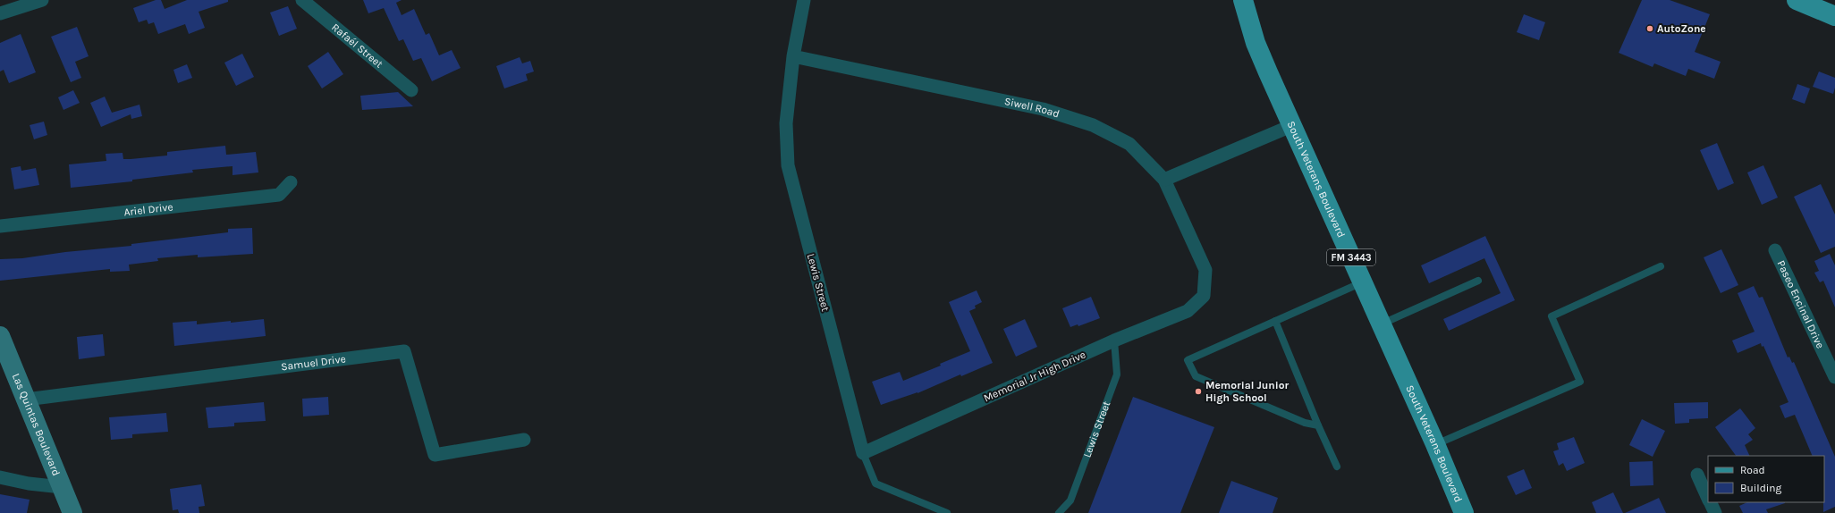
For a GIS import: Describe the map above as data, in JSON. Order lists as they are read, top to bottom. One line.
{"streets":{"main road":["South Veterans Boulevard","FM 3443"],"street":["Rafaél Street","Siwell Road","Ariel Drive","Lewis Street","Paseo Encinal Drive","Samuel Drive","Memorial Jr High Drive","Las Quintas Boulevard"]},"crossings":[["Siwell Road","Lewis Street"],["Siwell Road","Memorial Jr High Drive"],["Lewis Street","Memorial Jr High Drive"],["Samuel Drive","Las Quintas Boulevard"]],"places":["AutoZone","Memorial Junior High School"],"legend":["Road","Building"]}
